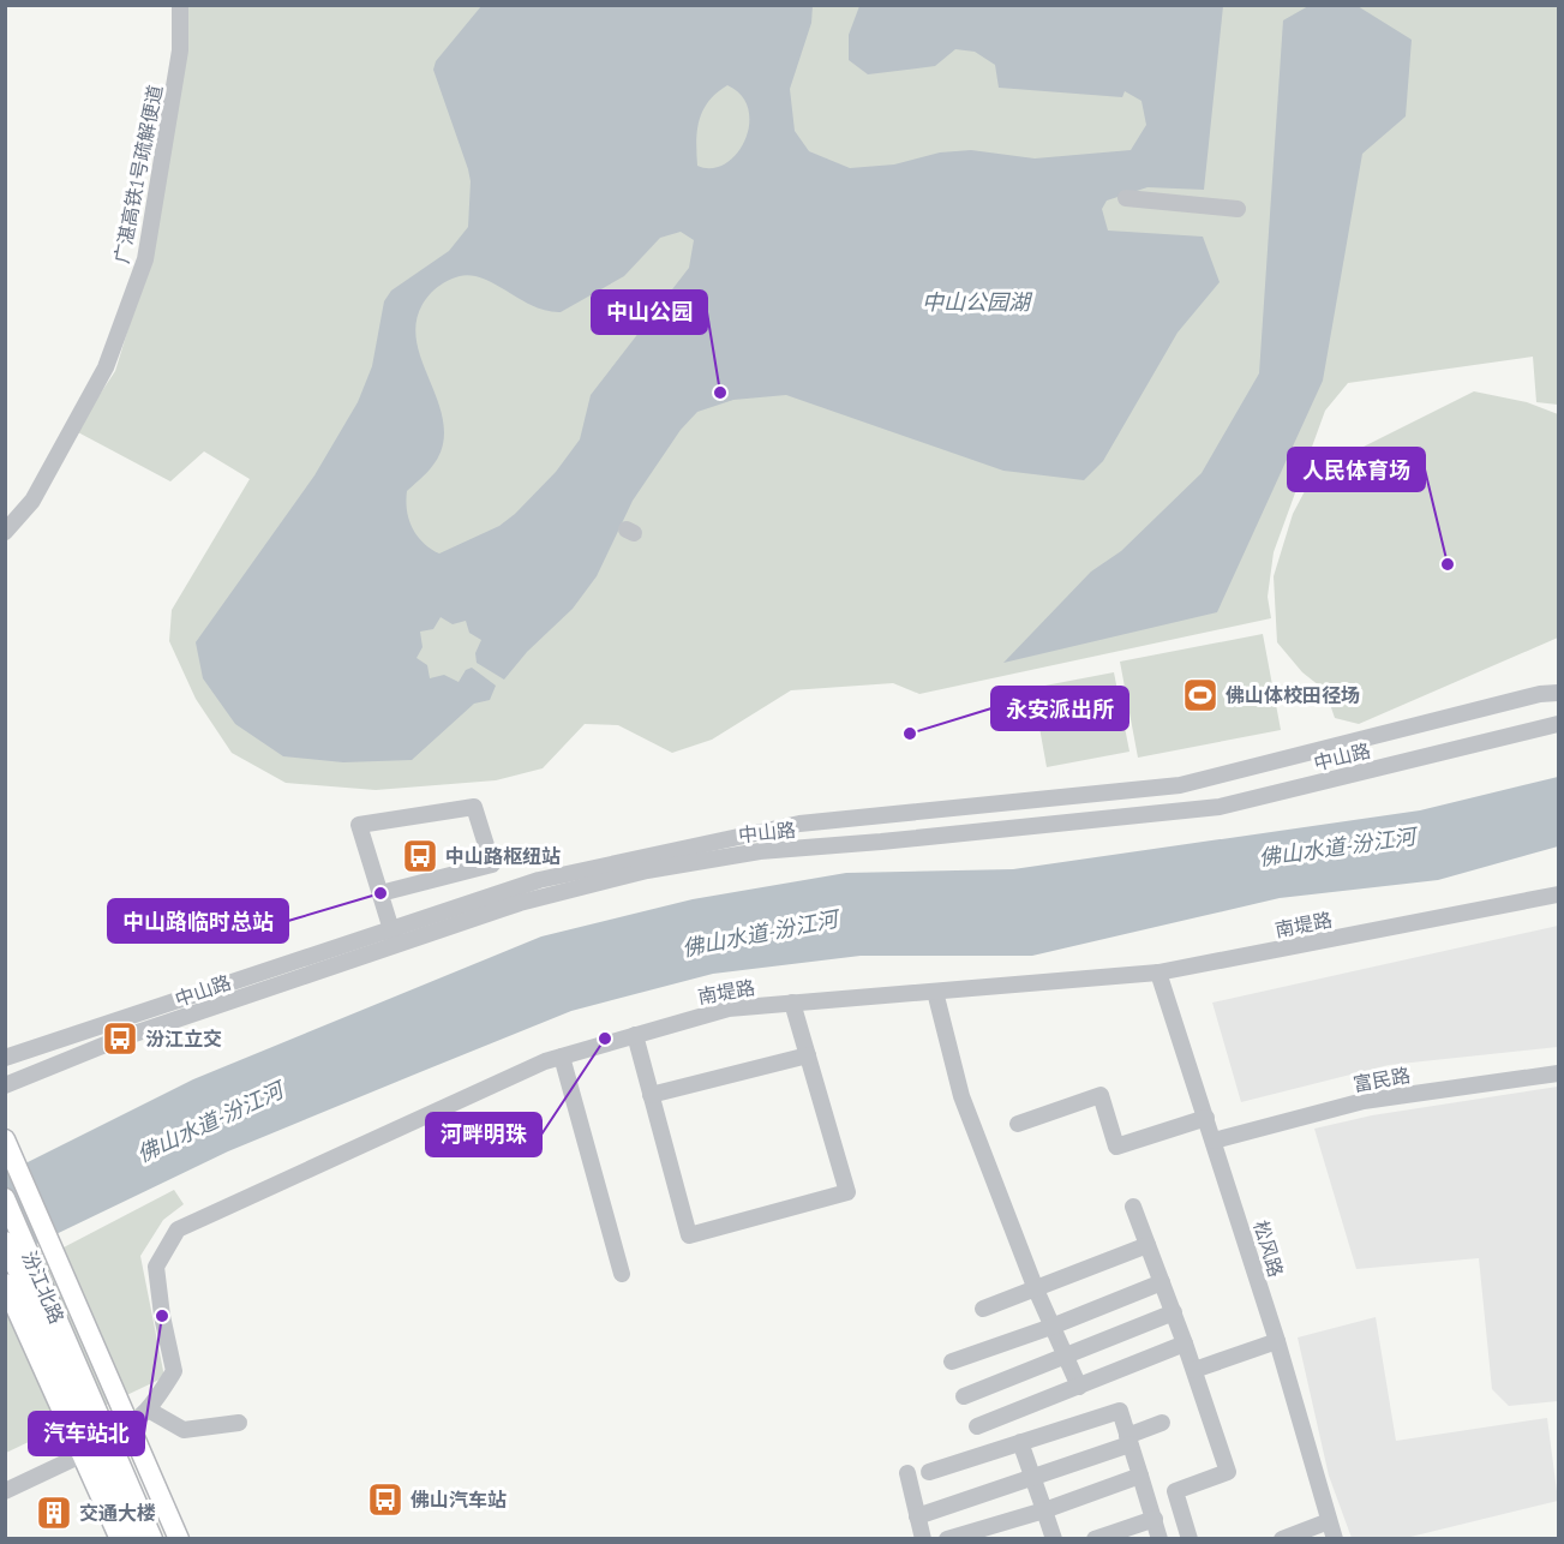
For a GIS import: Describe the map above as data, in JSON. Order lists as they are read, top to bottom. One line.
{"streets":{"main road":["汾江北路"],"street":["广湛高铁1号疏解便道","中山路","南堤路","富民路","松风路"]},"crossings":[["南堤路","松风路"],["富民路","松风路"]],"water":["中山公园湖","佛山水道-汾江河"],"places":{"other":["中山公园","人民体育场","永安派出所","中山路临时总站","河畔明珠","汽车站北"],"sports":["佛山体校田径场"],"bus stop":["中山路枢纽站","汾江立交","佛山汽车站"],"building":["交通大楼"]}}
